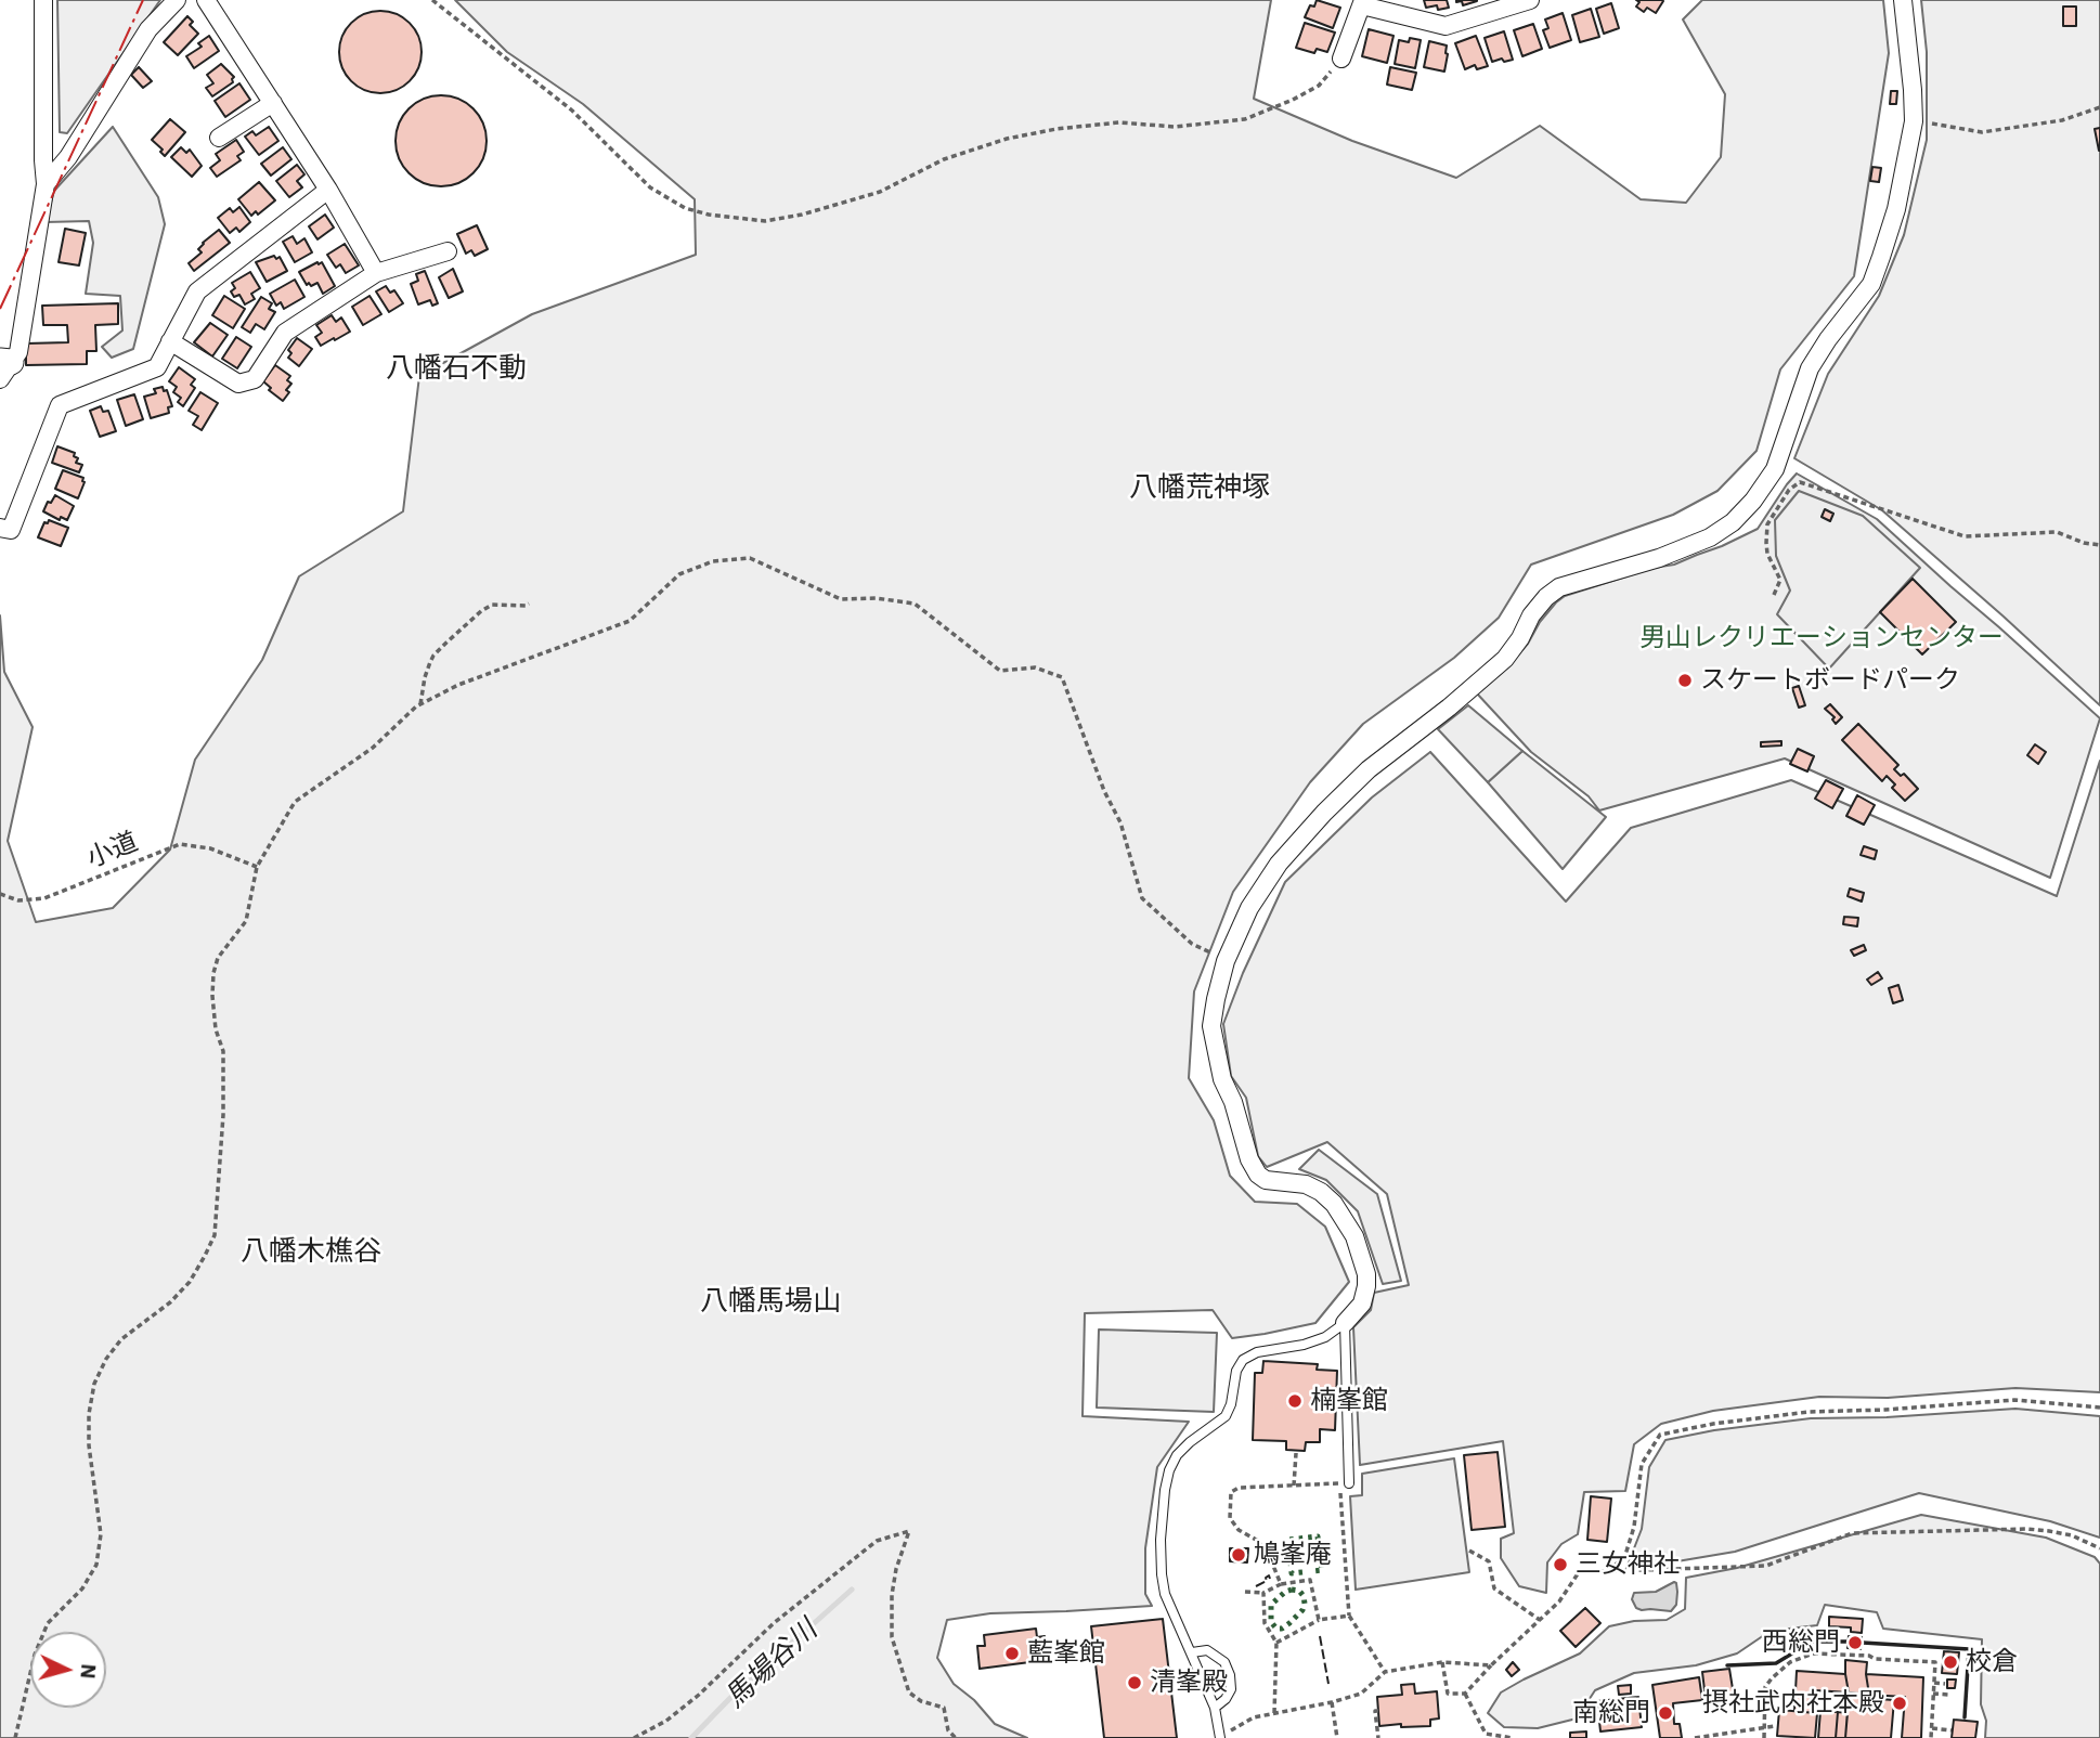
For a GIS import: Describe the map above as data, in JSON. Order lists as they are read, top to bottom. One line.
{"streets":{"path":["小道"]},"districts":["八幡石不動","八幡荒神塚","八幡木樵谷","八幡馬場山"],"water":["馬場谷川"],"parks":["男山レクリエーションセンター"],"places":["スケートボードパーク","楠峯館","鳩峯庵","三女神社","西総門","藍峯館","校倉","清峯殿","摂社武内社本殿","南総門"],"north":"right"}
